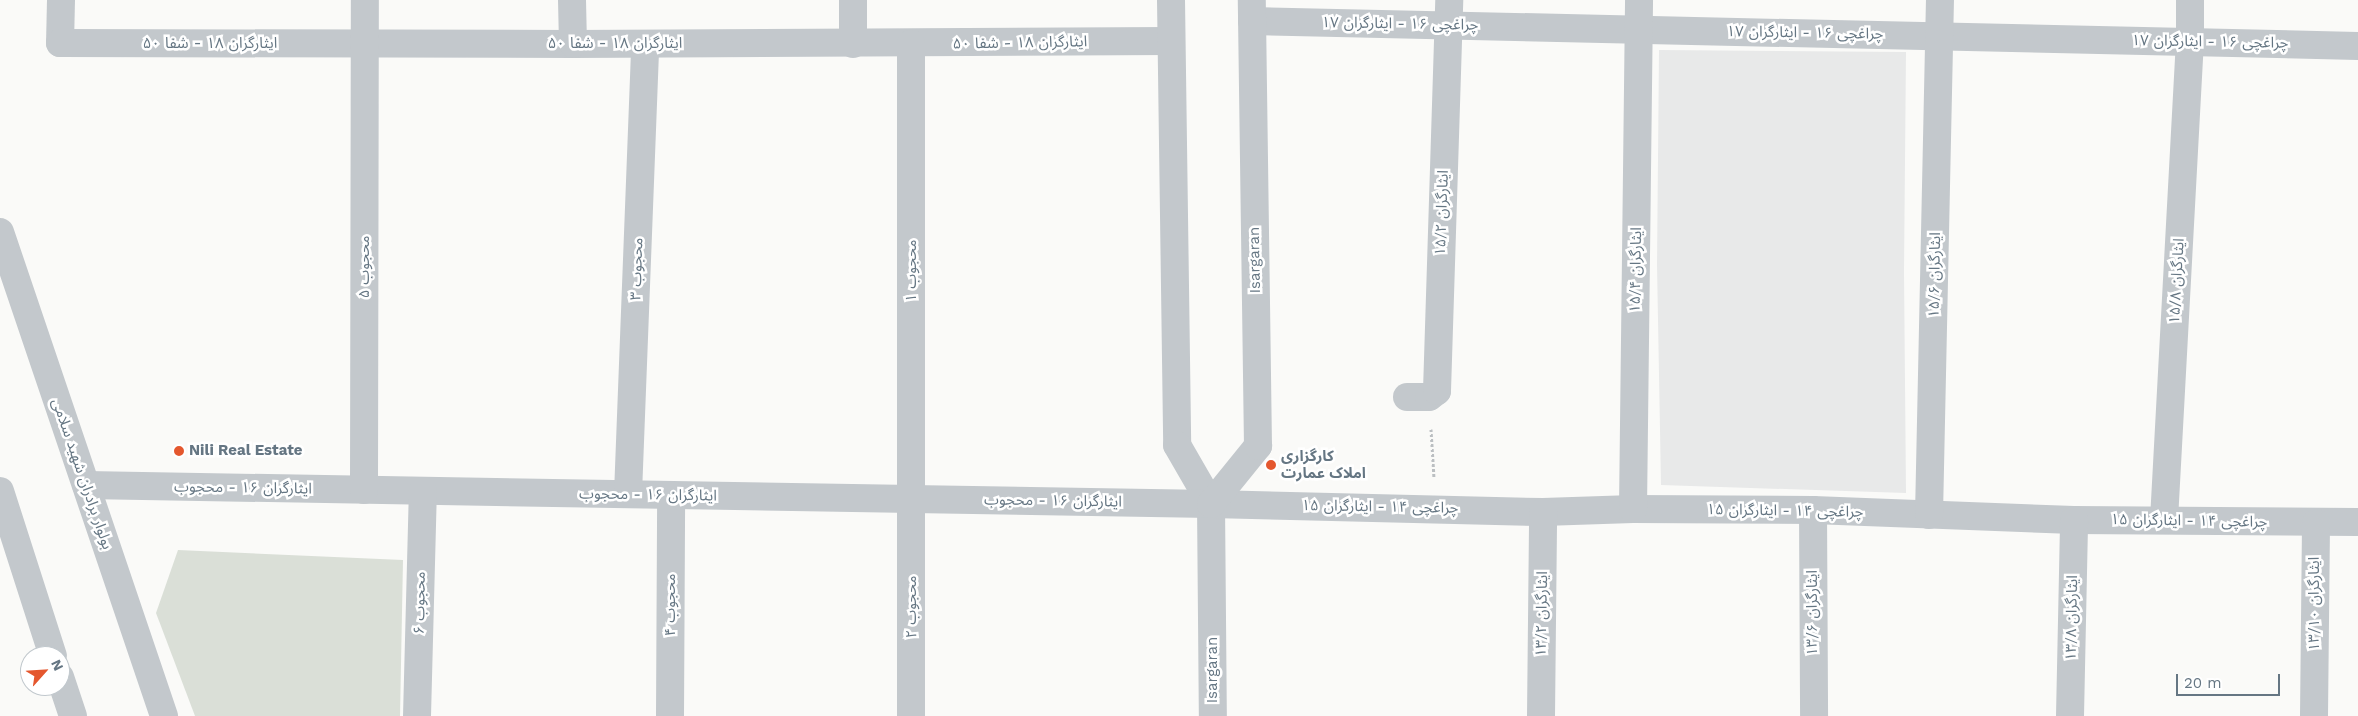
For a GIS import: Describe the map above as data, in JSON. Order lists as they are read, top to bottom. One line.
{"streets":{"street":["چراغچی ۱۶ - ایثارگران ۱۷","ایثارگران ۱۸ - شفا ۵۰","ایثارگران ۱۵/۲","Isargaran","محجوب ۵","محجوب ۳","ایثارگران ۱۵/۴","محجوب ۱","ایثارگران ۱۵/۶","ایثارگران ۱۵/۸","بولوار برادران شهید سلامی","ایثارگران ۱۶ - محجوب","چراغچی ۱۴ - ایثارگران ۱۵","محجوب ۶","ایثارگران ۱۳/۱۰","محجوب ۴","محجوب ۲","ایثارگران ۱۳/۶","ایثارگران ۱۳/۲","ایثارگران ۱۳/۸"]},"crossings":[["چراغچی ۱۶ - ایثارگران ۱۷","ایثارگران ۱۵/۲"],["چراغچی ۱۶ - ایثارگران ۱۷","Isargaran"],["چراغچی ۱۶ - ایثارگران ۱۷","ایثارگران ۱۵/۴"],["چراغچی ۱۶ - ایثارگران ۱۷","ایثارگران ۱۵/۶"],["چراغچی ۱۶ - ایثارگران ۱۷","ایثارگران ۱۵/۸"],["ایثارگران ۱۸ - شفا ۵۰","Isargaran"],["ایثارگران ۱۸ - شفا ۵۰","محجوب ۵"],["ایثارگران ۱۸ - شفا ۵۰","محجوب ۳"],["ایثارگران ۱۸ - شفا ۵۰","محجوب ۱"],["Isargaran","ایثارگران ۱۶ - محجوب"],["Isargaran","چراغچی ۱۴ - ایثارگران ۱۵"],["محجوب ۵","ایثارگران ۱۶ - محجوب"],["محجوب ۳","ایثارگران ۱۶ - محجوب"],["ایثارگران ۱۵/۴","چراغچی ۱۴ - ایثارگران ۱۵"],["محجوب ۱","ایثارگران ۱۶ - محجوب"],["محجوب ۱","محجوب ۲"],["ایثارگران ۱۵/۶","چراغچی ۱۴ - ایثارگران ۱۵"],["ایثارگران ۱۵/۸","چراغچی ۱۴ - ایثارگران ۱۵"],["بولوار برادران شهید سلامی","ایثارگران ۱۶ - محجوب"],["ایثارگران ۱۶ - محجوب","چراغچی ۱۴ - ایثارگران ۱۵"],["ایثارگران ۱۶ - محجوب","محجوب ۶"],["ایثارگران ۱۶ - محجوب","محجوب ۴"],["ایثارگران ۱۶ - محجوب","محجوب ۲"],["چراغچی ۱۴ - ایثارگران ۱۵","ایثارگران ۱۳/۱۰"],["چراغچی ۱۴ - ایثارگران ۱۵","ایثارگران ۱۳/۶"],["چراغچی ۱۴ - ایثارگران ۱۵","ایثارگران ۱۳/۲"],["چراغچی ۱۴ - ایثارگران ۱۵","ایثارگران ۱۳/۸"]],"places":["Nili Real Estate","کارگزاری املاک عمارت"],"scale_bar":"20 m","north":"top right"}
